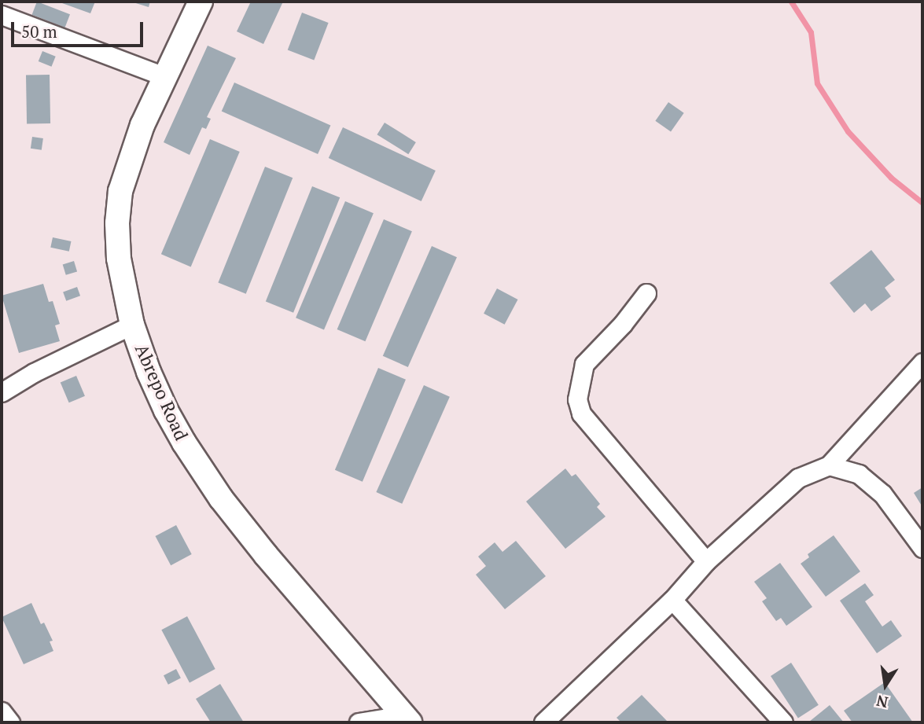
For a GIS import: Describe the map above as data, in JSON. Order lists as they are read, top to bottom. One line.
{"streets":{"main road":["Abrepo Road"]},"scale_bar":"50 m","north":"bottom"}
